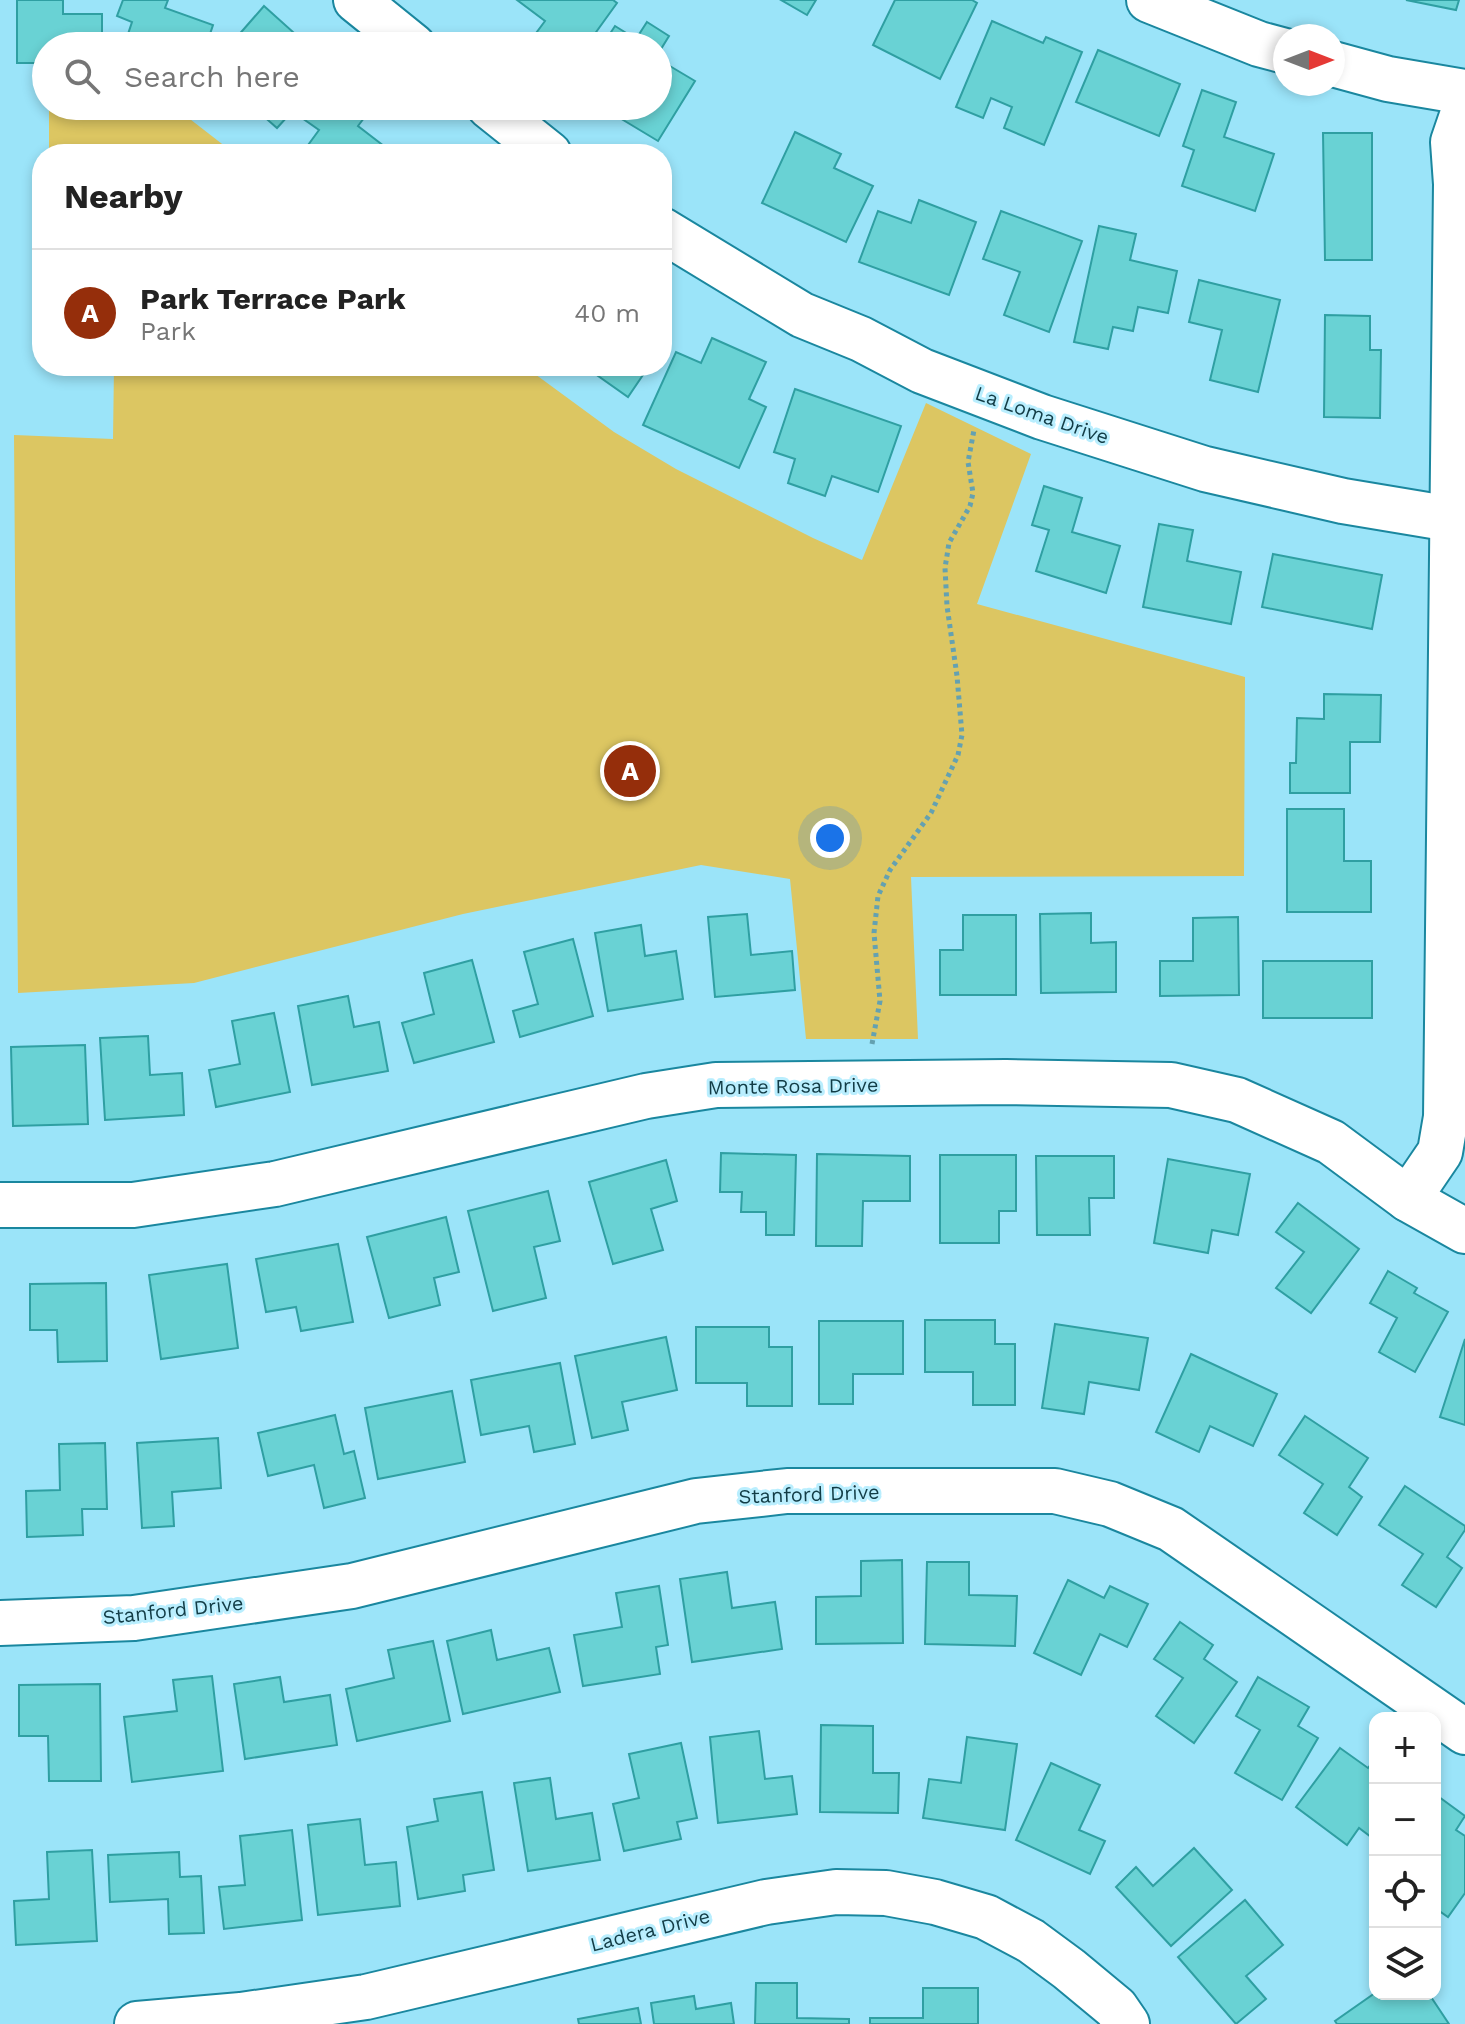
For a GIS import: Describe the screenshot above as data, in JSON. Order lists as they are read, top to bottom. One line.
{"streets":{"street":["La Loma Drive","Monte Rosa Drive","Stanford Drive","Ladera Drive"]},"north":"right","page":{"search":"Search here","heading":"Nearby","list":[{"mark":"A","name":"Park Terrace Park","note":"Park","value":"40 m"}],"pins":"A","map_buttons":["+","−"]}}
